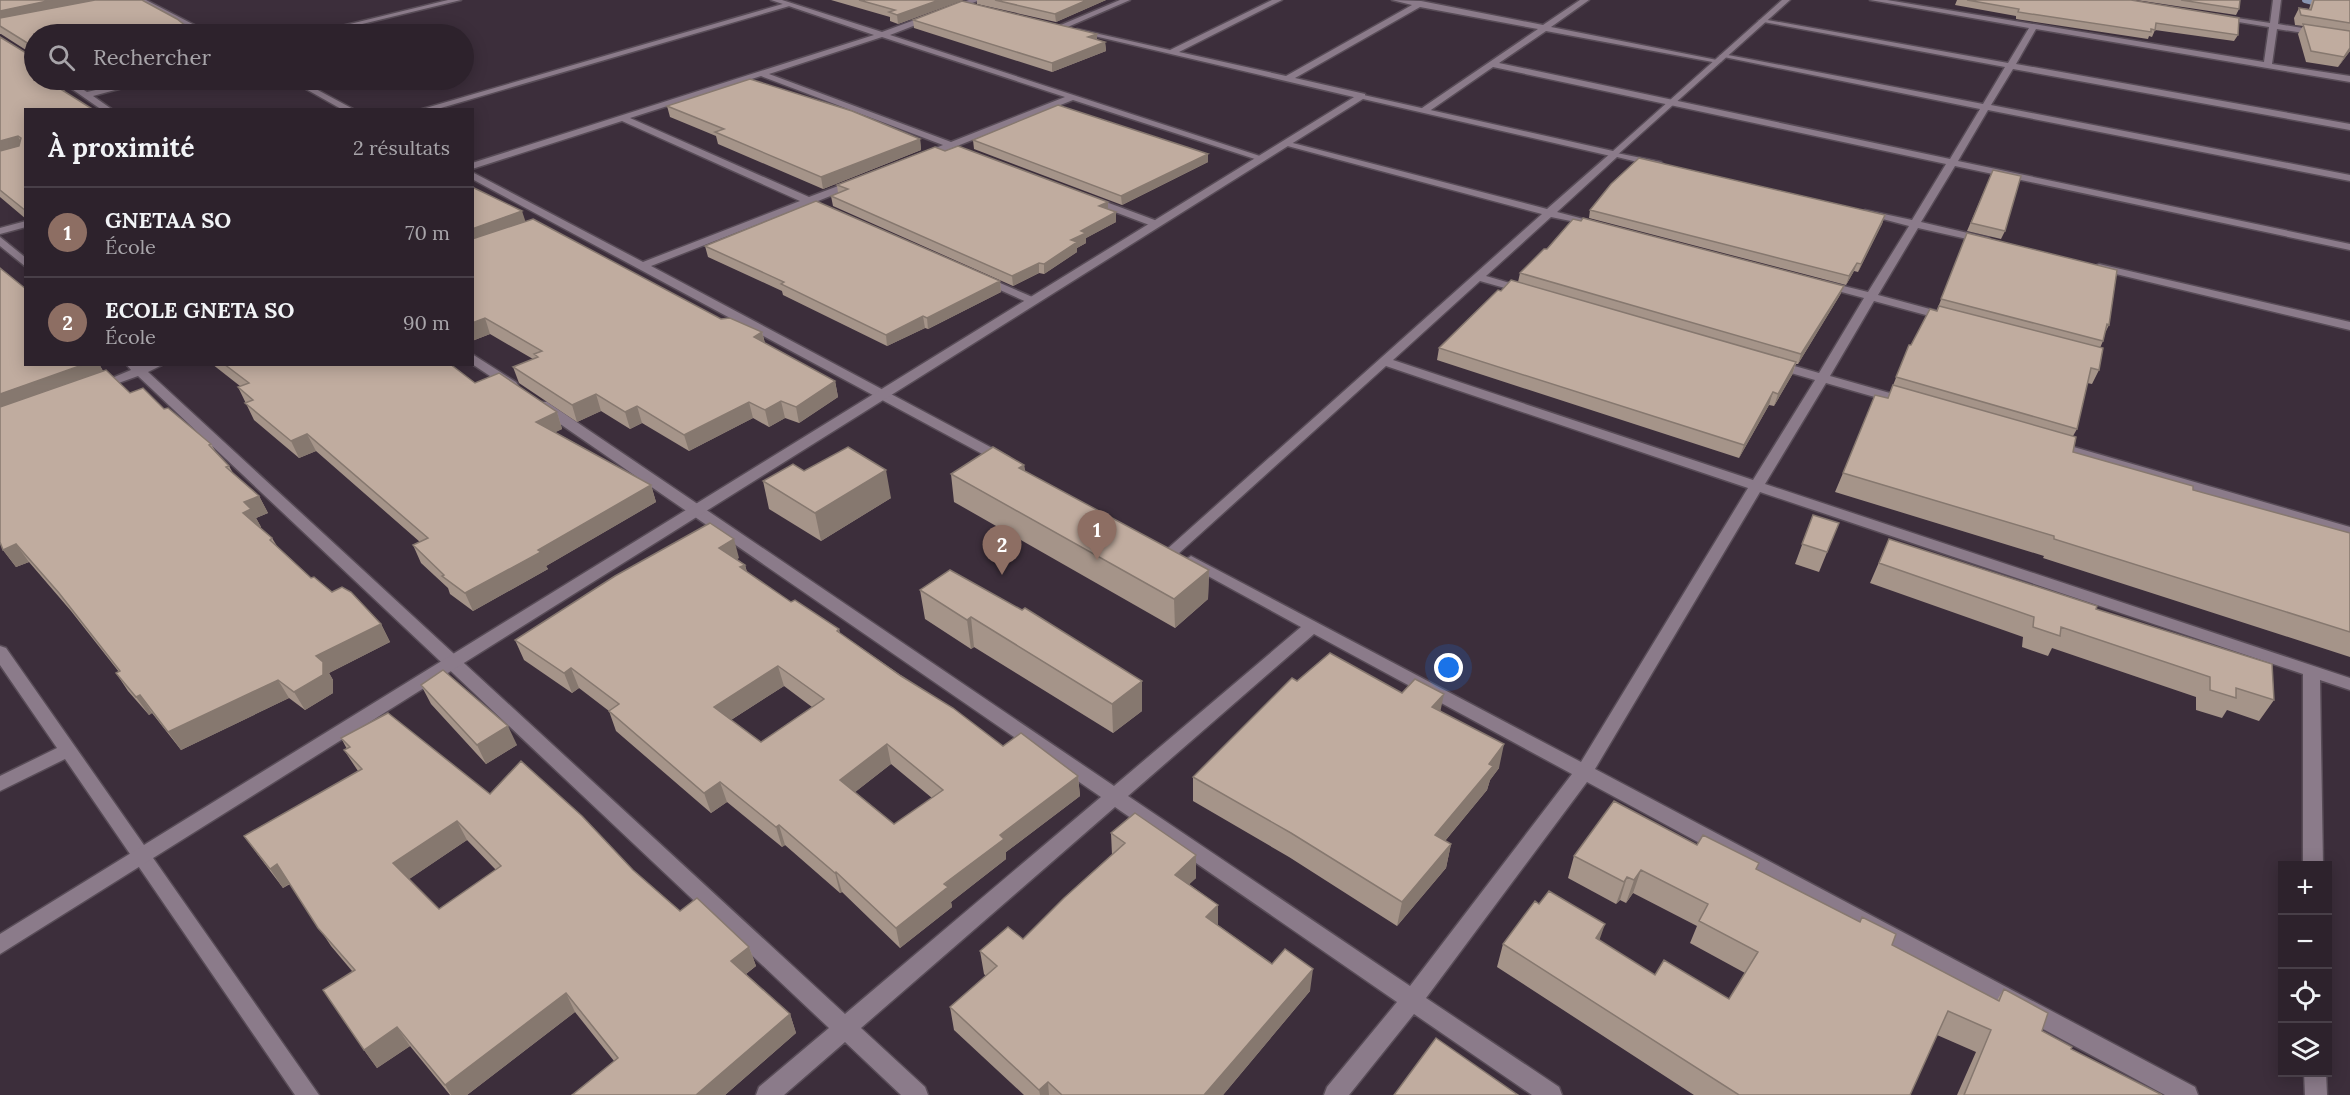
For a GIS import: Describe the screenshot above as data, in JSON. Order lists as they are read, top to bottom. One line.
{"page":{"search":"Rechercher","heading":["À proximité","2 résultats"],"list":[{"mark":"1","name":"GNETAA SO","note":"École","value":"70 m"},{"mark":"2","name":"ECOLE GNETA SO","note":"École","value":"90 m"}],"pins":["1","2"],"map_buttons":["+","−"]}}
